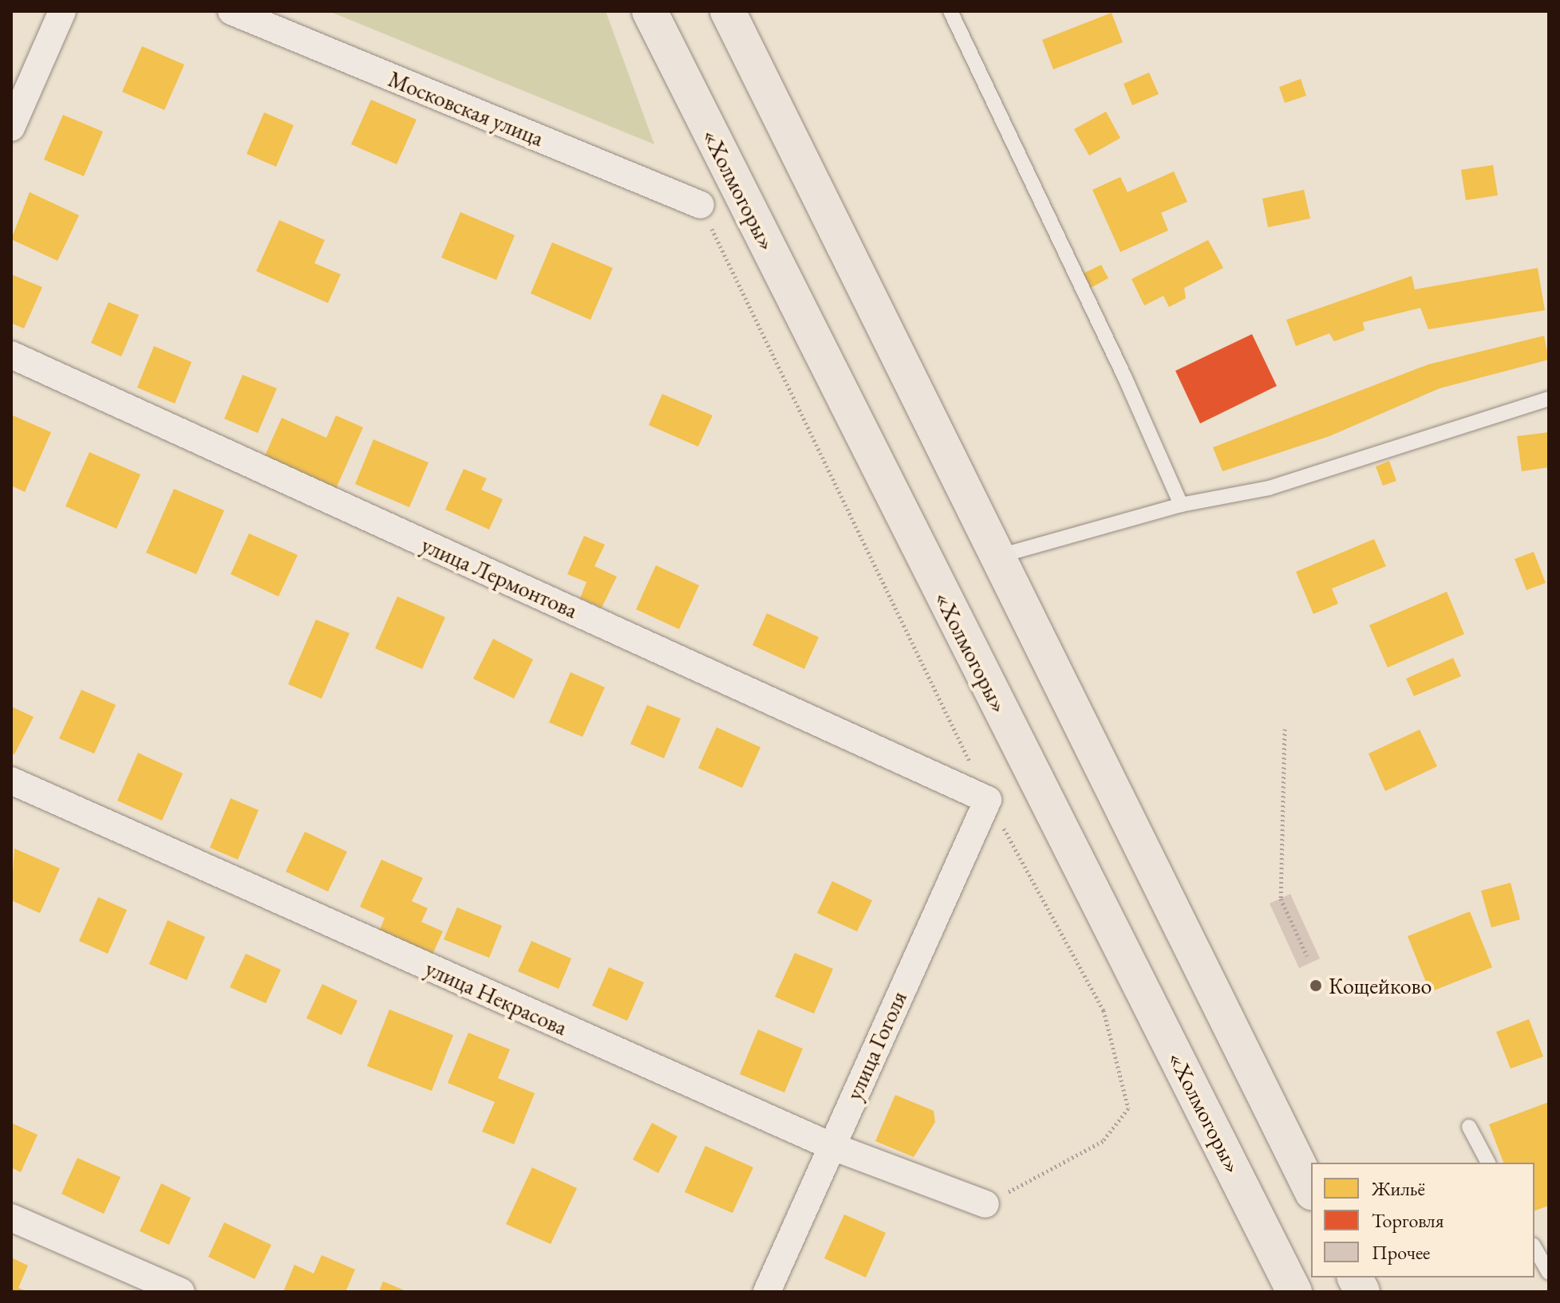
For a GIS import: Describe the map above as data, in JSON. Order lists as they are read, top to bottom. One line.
{"streets":{"highway":["«Холмогоры»"],"street":["Московская улица","улица Лермонтова","улица Некрасова","улица Гоголя"]},"crossings":[["улица Лермонтова","улица Гоголя"],["улица Некрасова","улица Гоголя"]],"places":["Кощейково"],"legend":["Жильё","Торговля","Прочее"]}
